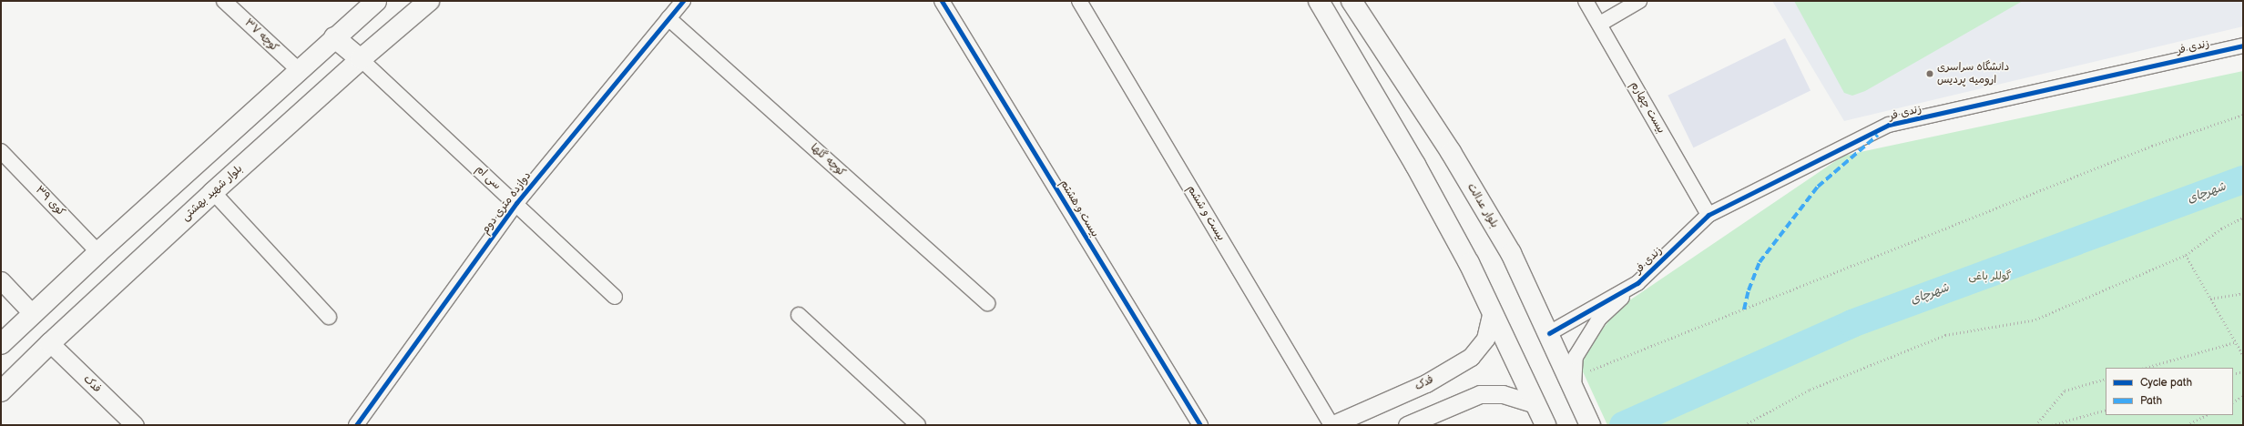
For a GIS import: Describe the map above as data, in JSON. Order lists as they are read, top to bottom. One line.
{"streets":{"main road":["بلوار شهید بهشتی","بلوار عدالت"],"street":["کوچه ۳۷","زندی فر","بیست چهارم","کوچه گلها","سی ام","کوی ۳۹","دوازده متری دوم","بیست و هشتم","بیست و ششم","فدک"]},"crossings":[["زندی فر","بیست چهارم"],["زندی فر","بلوار عدالت"],["کوچه گلها","دوازده متری دوم"],["سی ام","بلوار شهید بهشتی"],["سی ام","دوازده متری دوم"],["بلوار شهید بهشتی","فدک"],["بیست و ششم","فدک"]],"water":["شهرچای"],"parks":["گوللر باغی"],"places":["دانشگاه سراسری ارومیه پردیس"],"legend":["Cycle path","Path"]}
